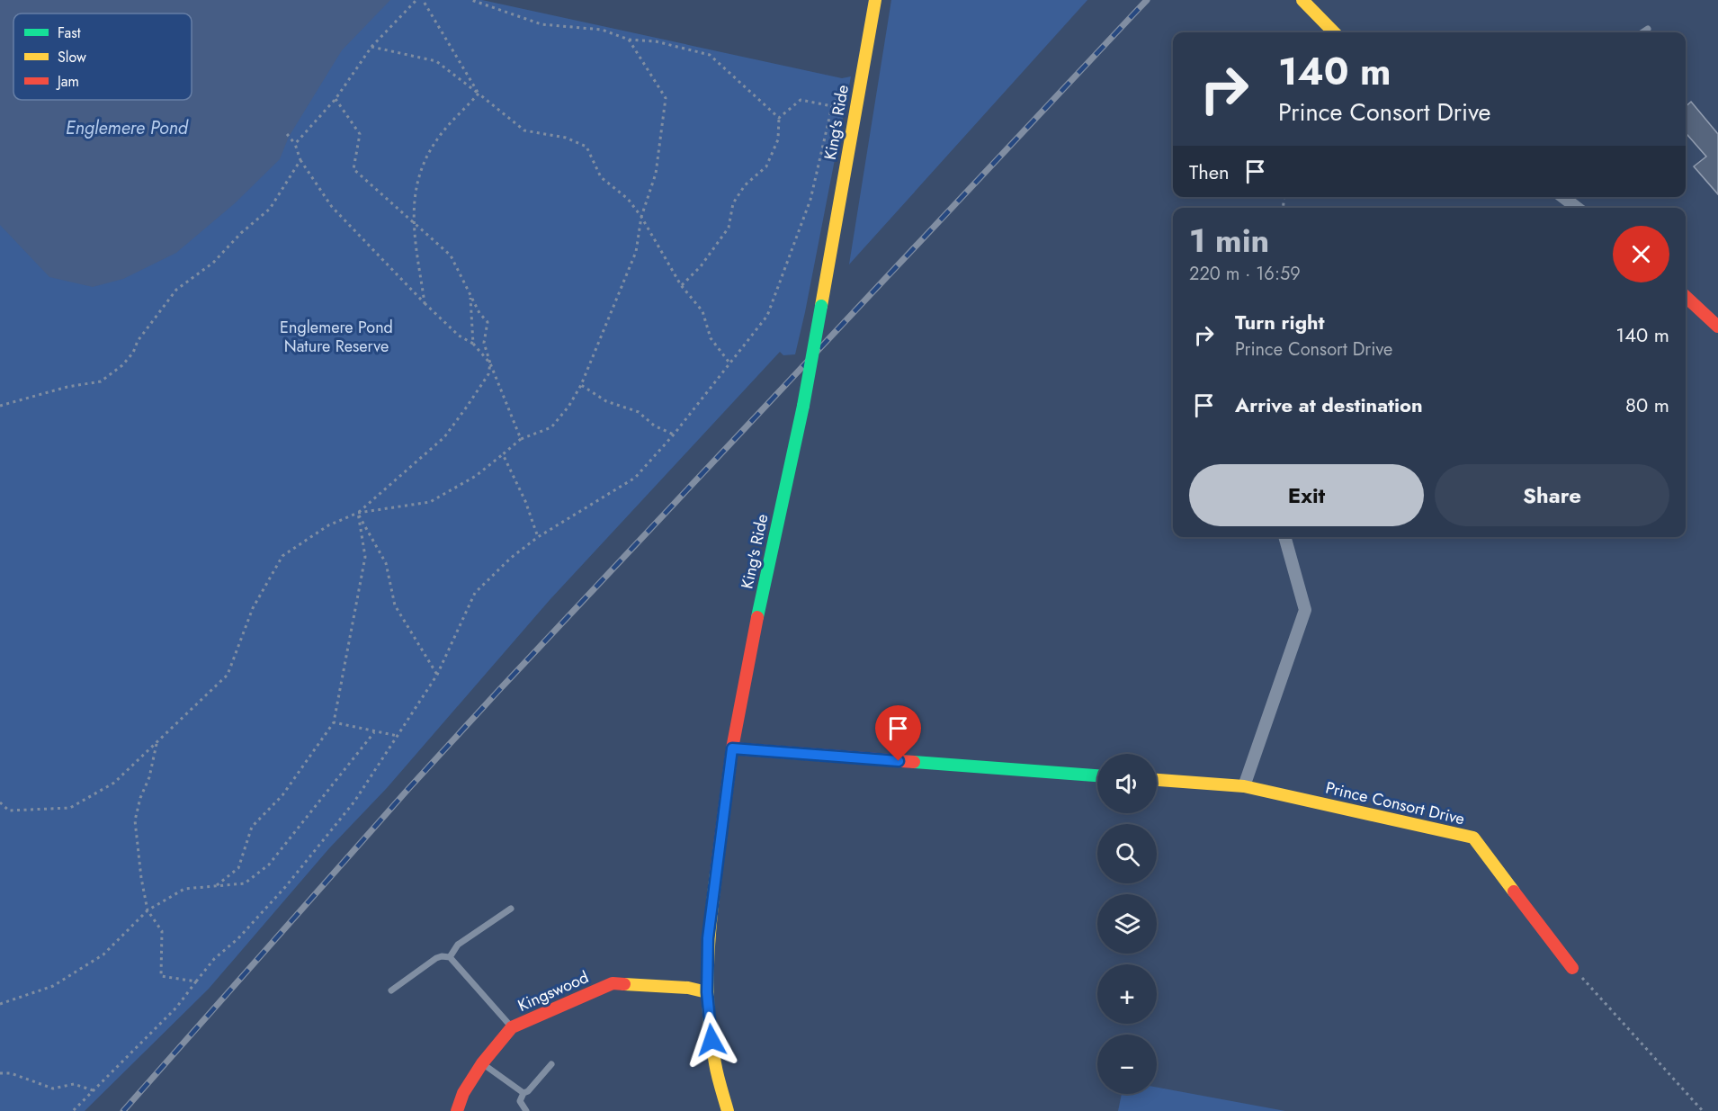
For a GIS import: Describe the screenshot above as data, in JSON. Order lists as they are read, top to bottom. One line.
{"streets":{"street":["King's Ride","Prince Consort Drive","Kingswood"]},"crossings":[["King's Ride","Kingswood"]],"water":["Englemere Pond"],"parks":["Englemere Pond Nature Reserve"],"legend":["Fast","Slow","Jam"],"page":{"turn":["140 m","Prince Consort Drive"],"then":"Then","heading":["1 min","220 m · 16:59"],"list":[{"name":"Turn right","note":"Prince Consort Drive","value":"140 m"},{"name":"Arrive at destination","value":"80 m"}],"buttons":["Exit","Share"],"map_buttons":["+","−"]}}
